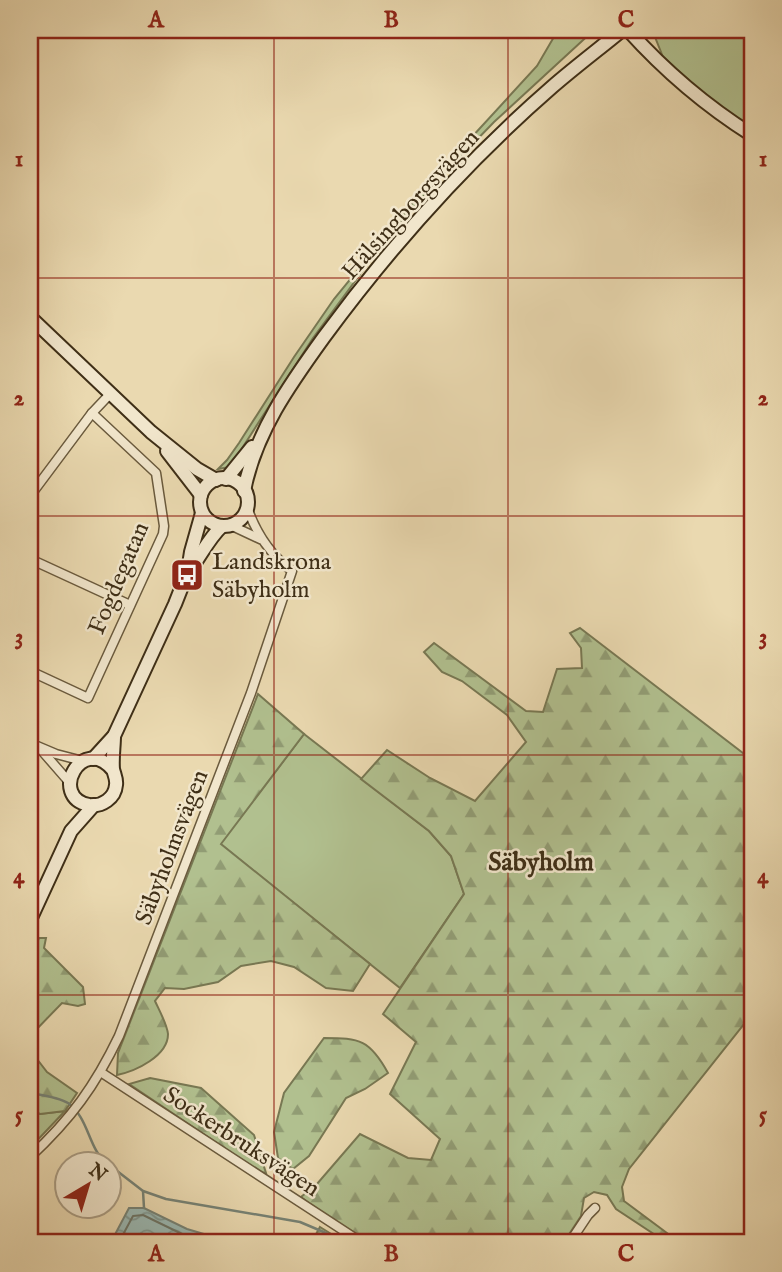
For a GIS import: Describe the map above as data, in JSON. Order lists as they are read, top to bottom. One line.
{"streets":{"main road":["Hälsingborgsvägen"],"street":["Fogdegatan","Säbyholmsvägen","Sockerbruksvägen"]},"crossings":[["Hälsingborgsvägen","Säbyholmsvägen"],["Säbyholmsvägen","Sockerbruksvägen"]],"districts":["Säbyholm"],"places":{"bus stop":["Landskrona Säbyholm"]},"north":"top right","grid":{"columns":["A","B","C"],"rows":["1","2","3","4","5"]}}
